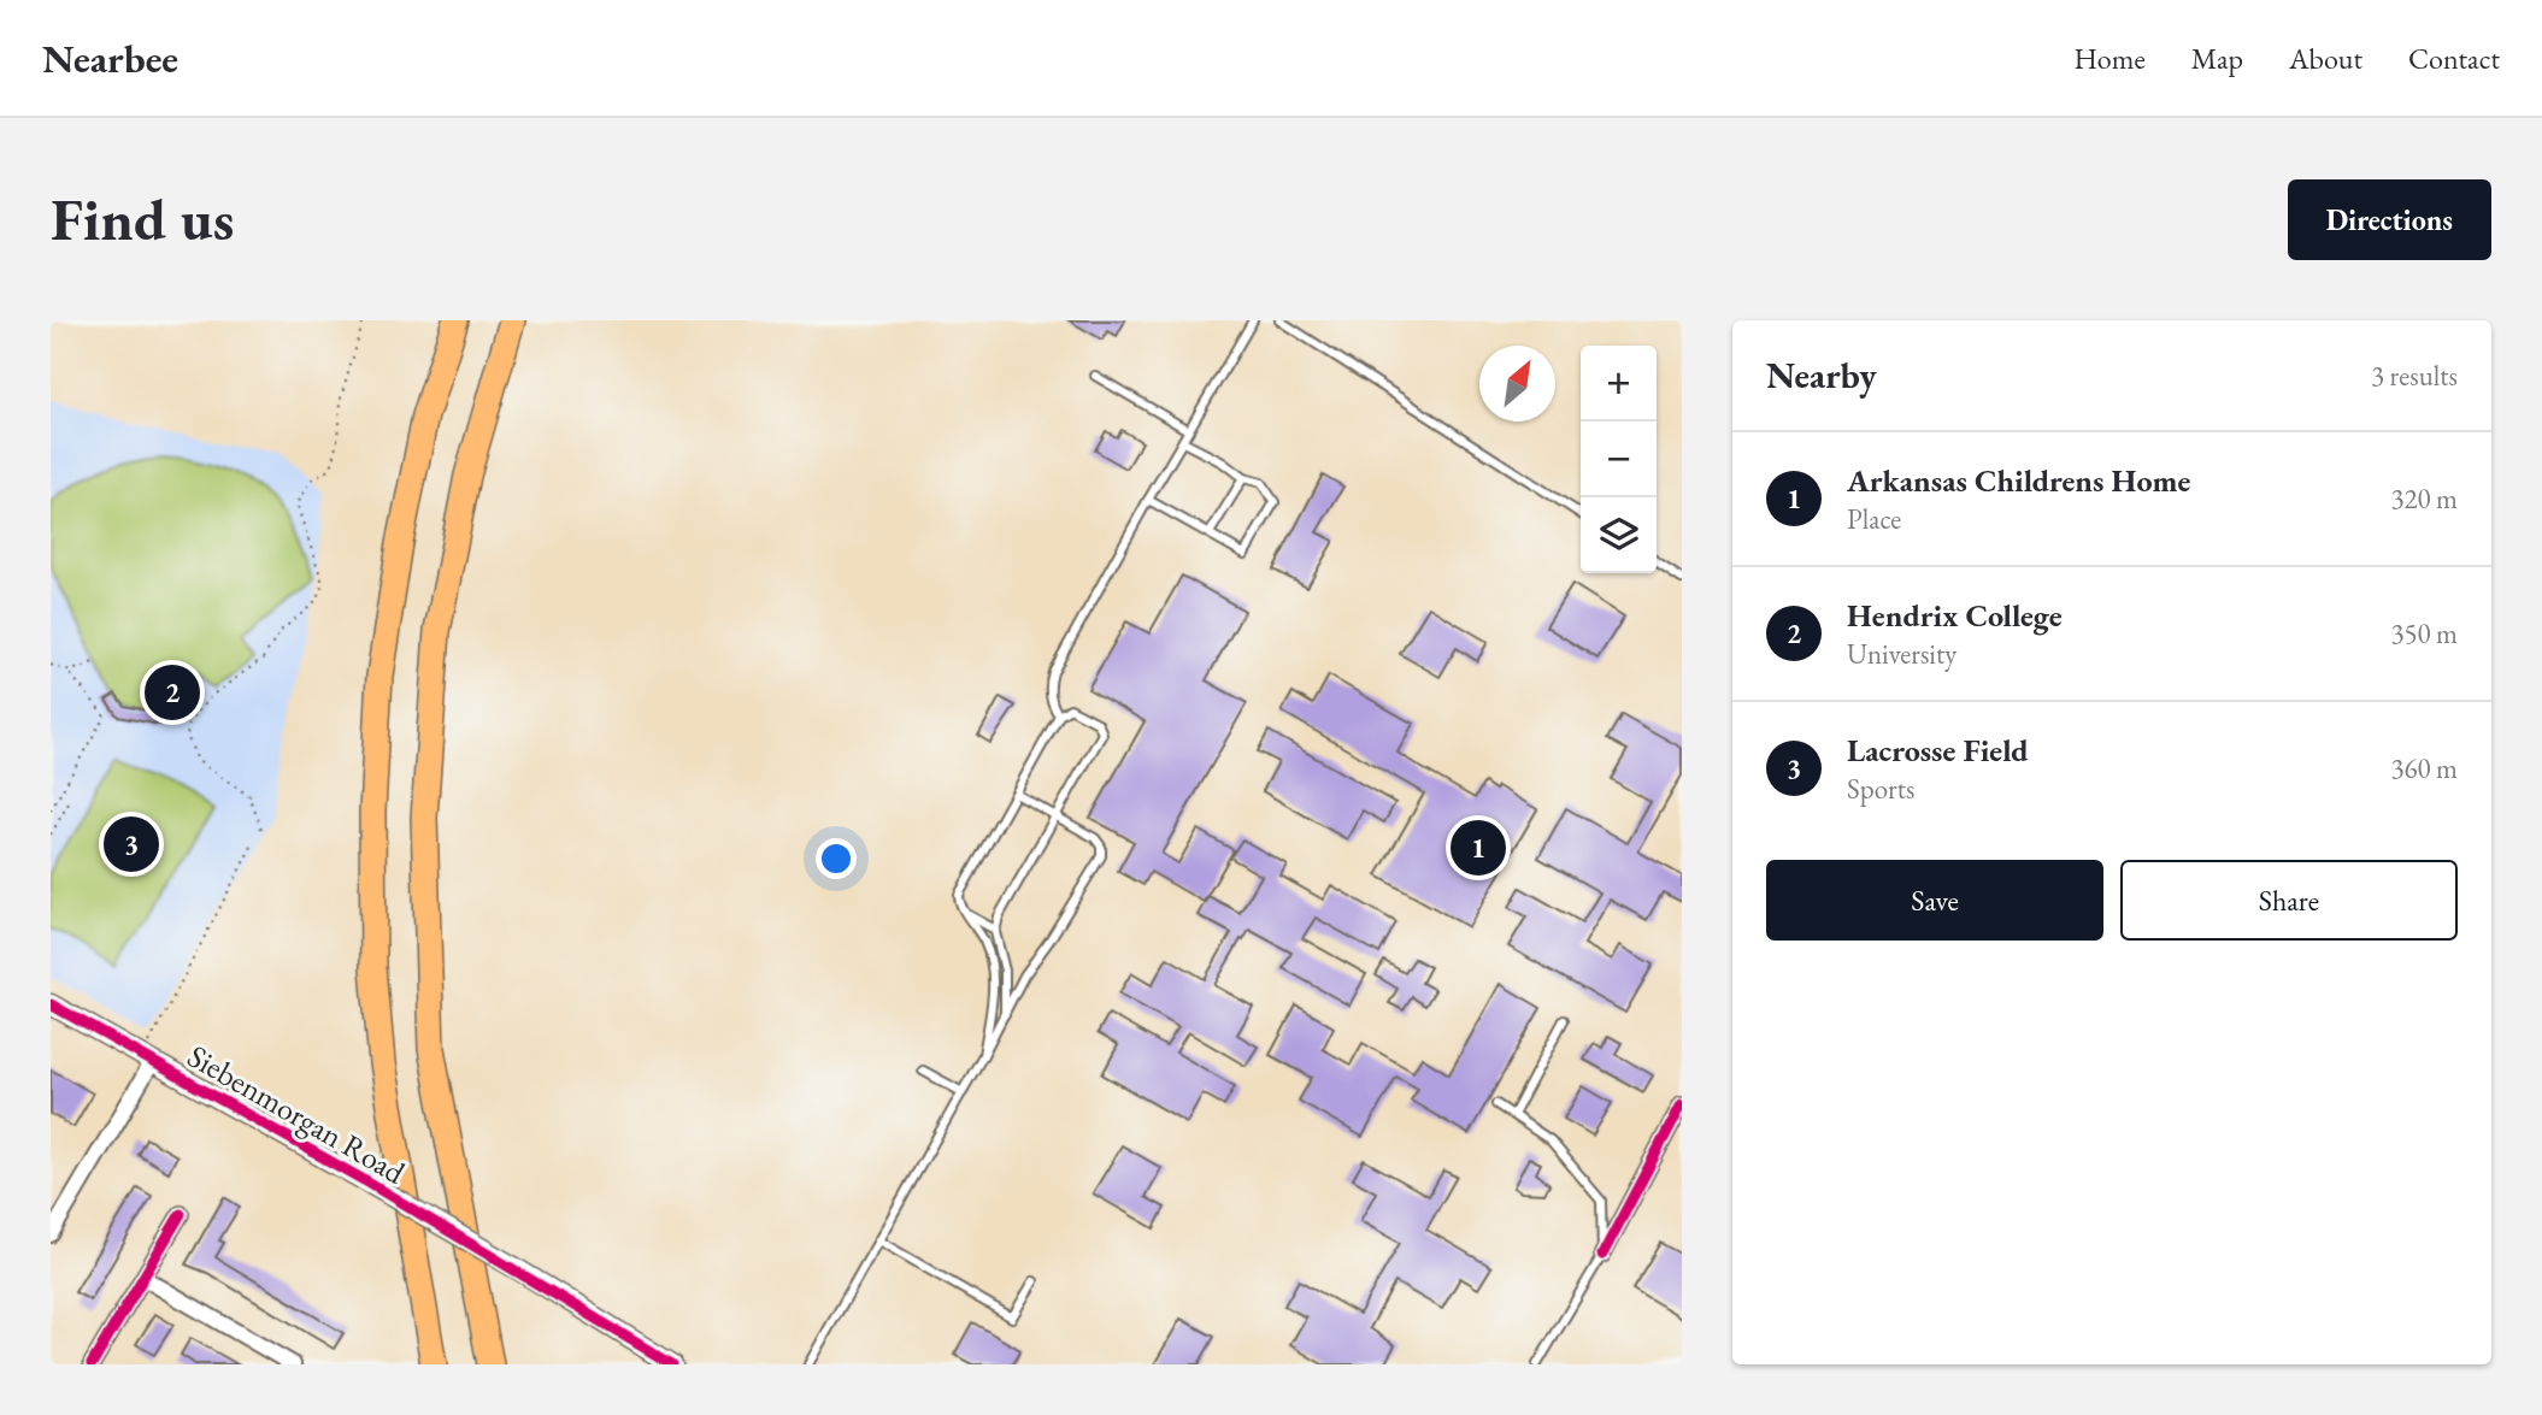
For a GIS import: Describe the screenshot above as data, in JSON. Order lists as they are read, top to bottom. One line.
{"streets":{"street":["Siebenmorgan Road"]},"north":"top right","page":{"header":"Nearbee","nav":["Home","Map","About","Contact"],"buttons":["Directions",["Save","Share"]],"title":"Find us","heading":["Nearby","3 results"],"map_buttons":["+","−"],"list":[{"mark":"1","name":"Arkansas Childrens Home","note":"Place","value":"320 m"},{"mark":"2","name":"Hendrix College","note":"University","value":"350 m"},{"mark":"3","name":"Lacrosse Field","note":"Sports","value":"360 m"}],"pins":["2","3","1"]}}
